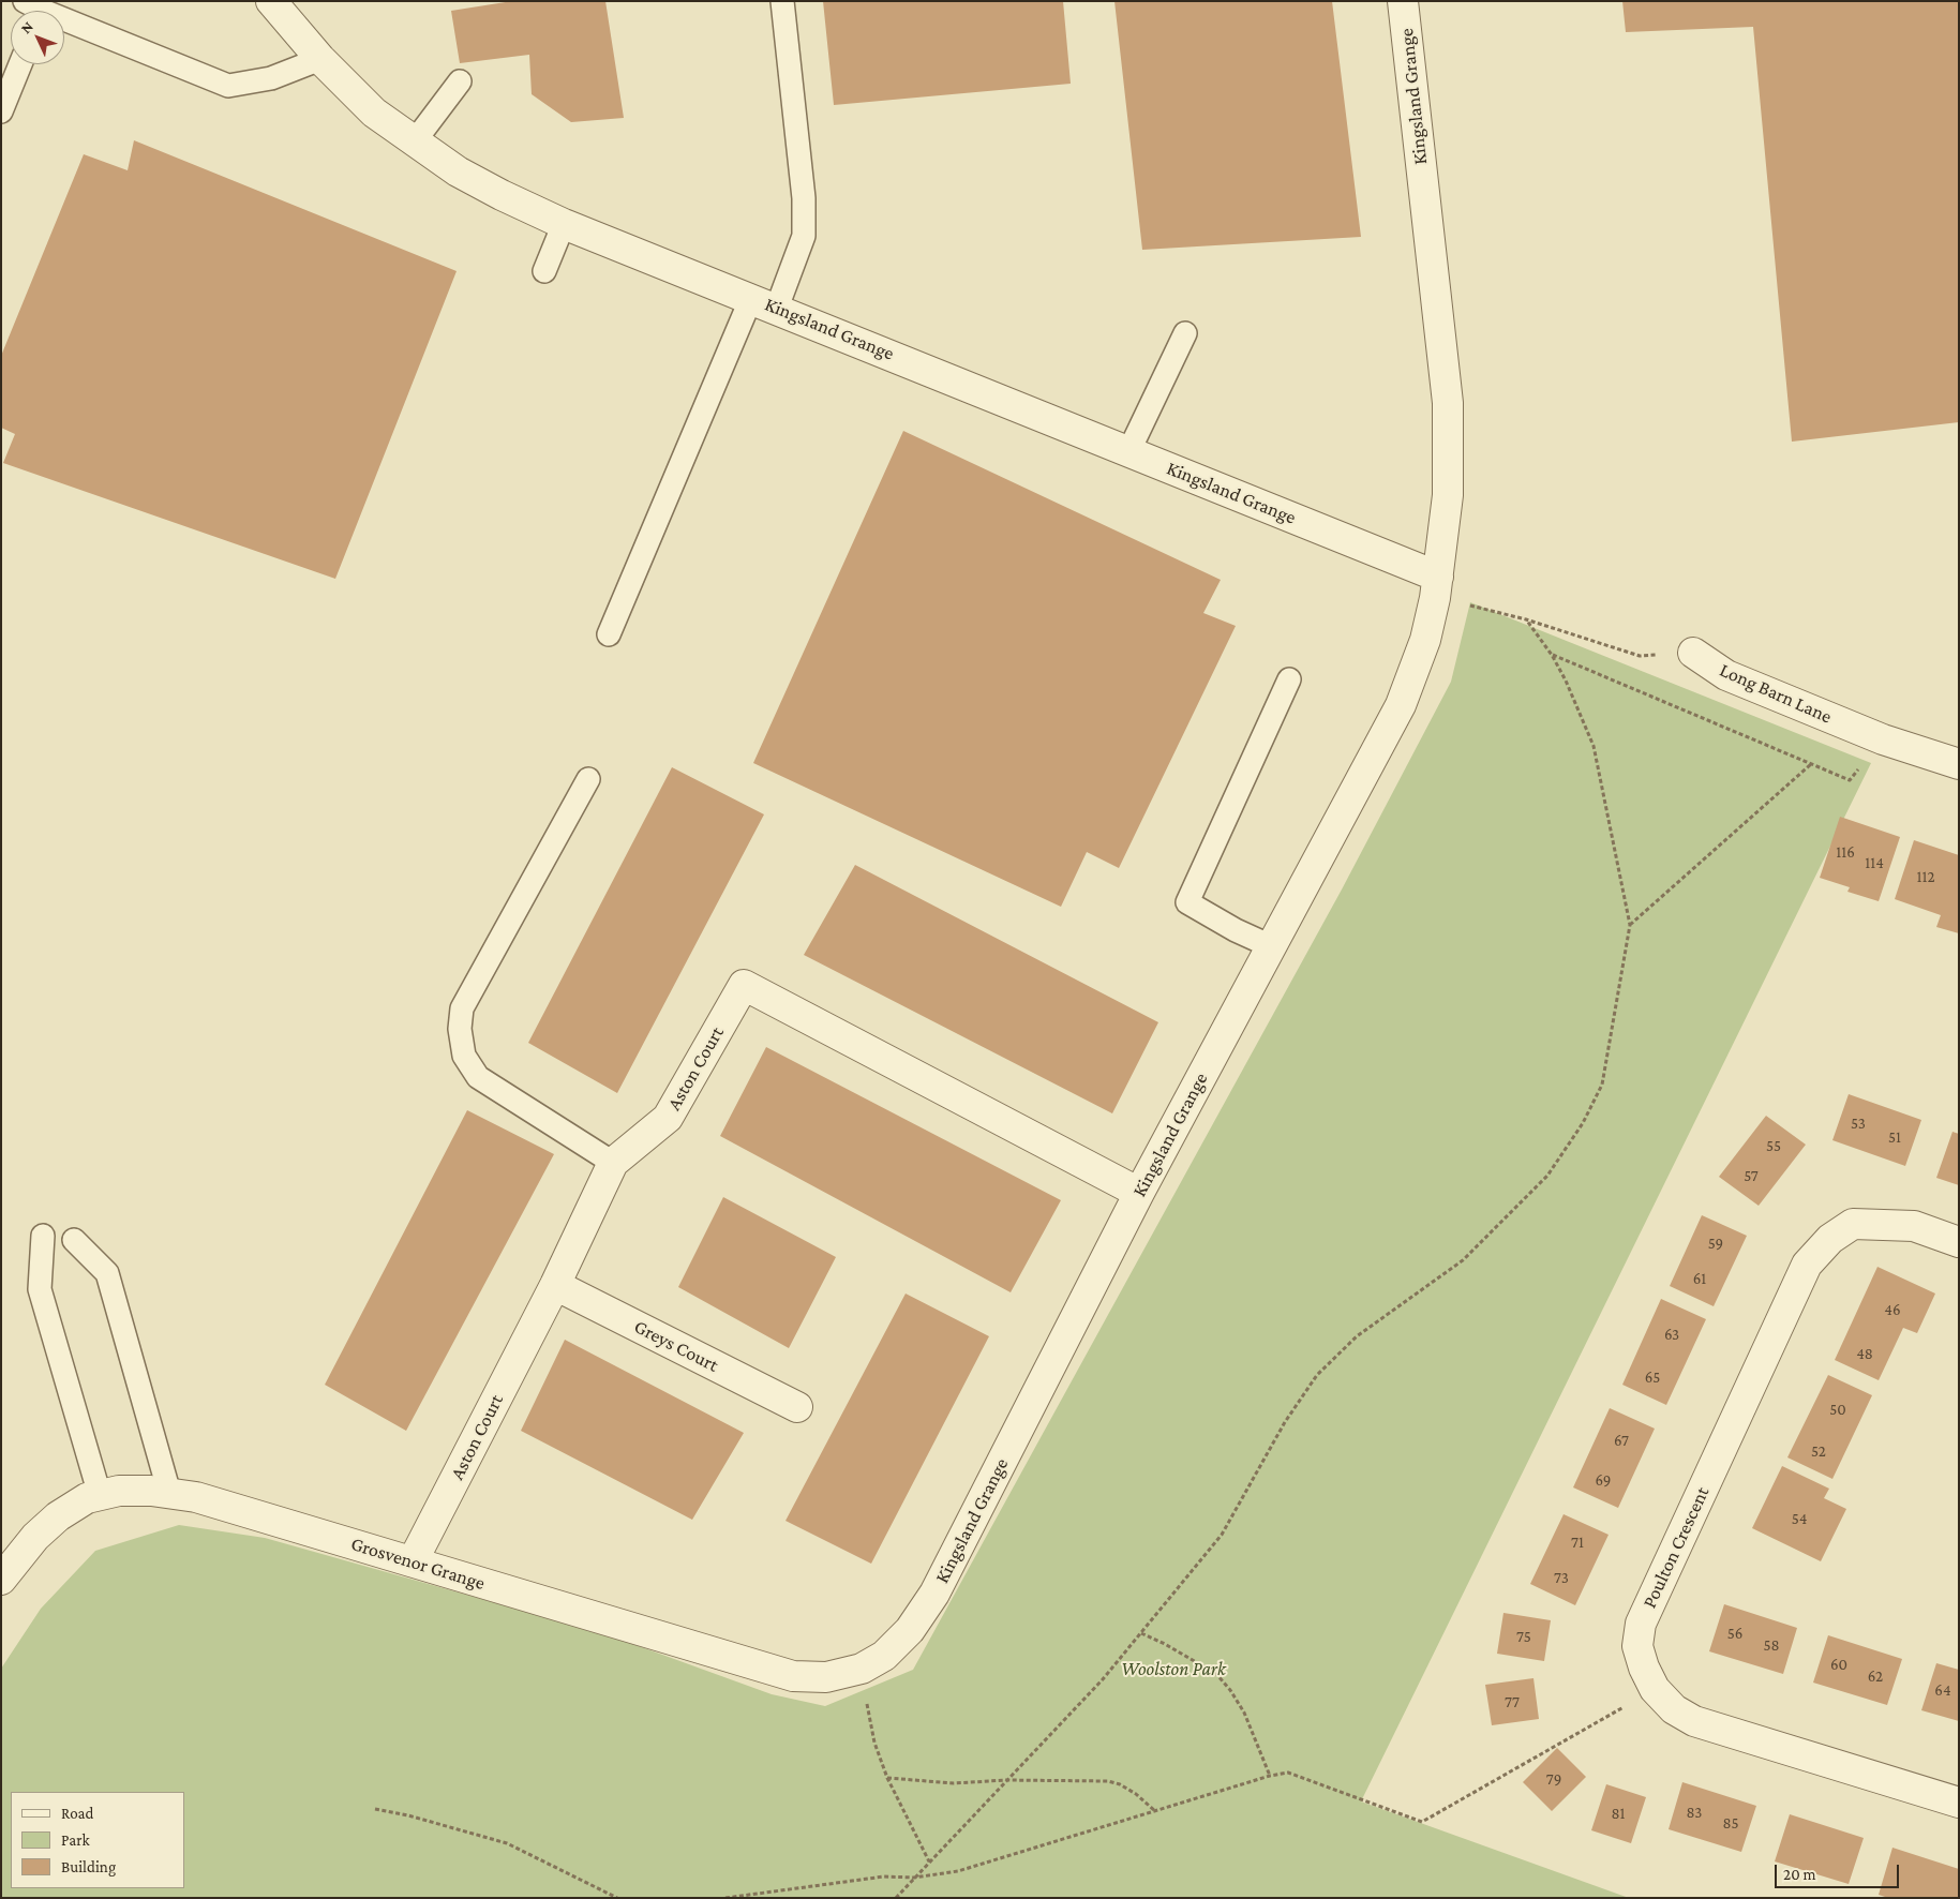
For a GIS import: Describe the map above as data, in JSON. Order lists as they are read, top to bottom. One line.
{"streets":{"street":["Kingsland Grange","Long Barn Lane","Aston Court","Greys Court","Poulton Crescent","Grosvenor Grange"]},"crossings":[["Kingsland Grange","Aston Court"],["Kingsland Grange","Grosvenor Grange"],["Aston Court","Greys Court"],["Aston Court","Grosvenor Grange"]],"parks":["Woolston Park"],"house_numbers":["116","114","112","53","51","55","57","59","61","46","63","48","65","50","67","52","69","54","71","73","56","75","58","60","62","64","77","79","83","81","85"],"legend":["Road","Park","Building"],"scale_bar":"20 m","north":"top left"}
